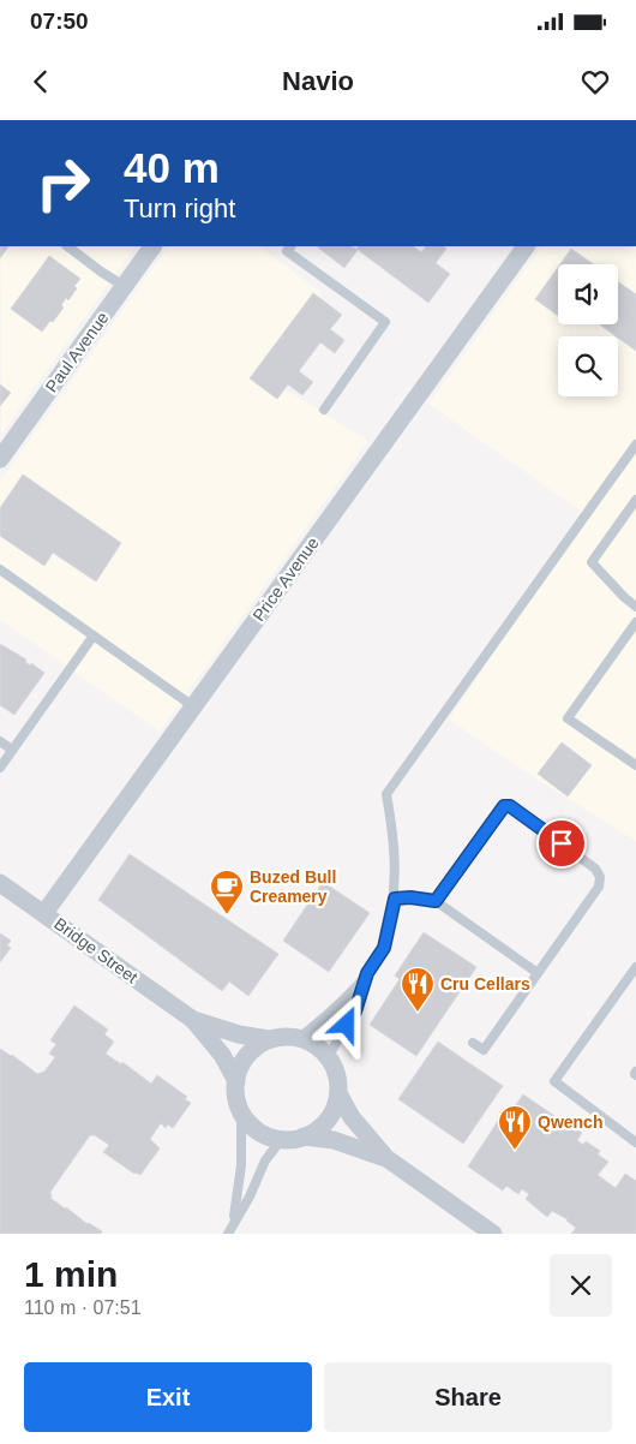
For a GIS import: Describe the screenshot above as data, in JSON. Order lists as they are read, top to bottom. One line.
{"streets":{"street":["Paul Avenue","Price Avenue","Bridge Street"]},"crossings":[["Price Avenue","Bridge Street"]],"places":{"cafe":["Buzed Bull Creamery"],"restaurant":["Cru Cellars","Qwench"]},"page":{"status":"07:50","header":"Navio","turn":["40 m","Turn right"],"heading":["1 min","110 m · 07:51"],"buttons":["Exit","Share"]}}
